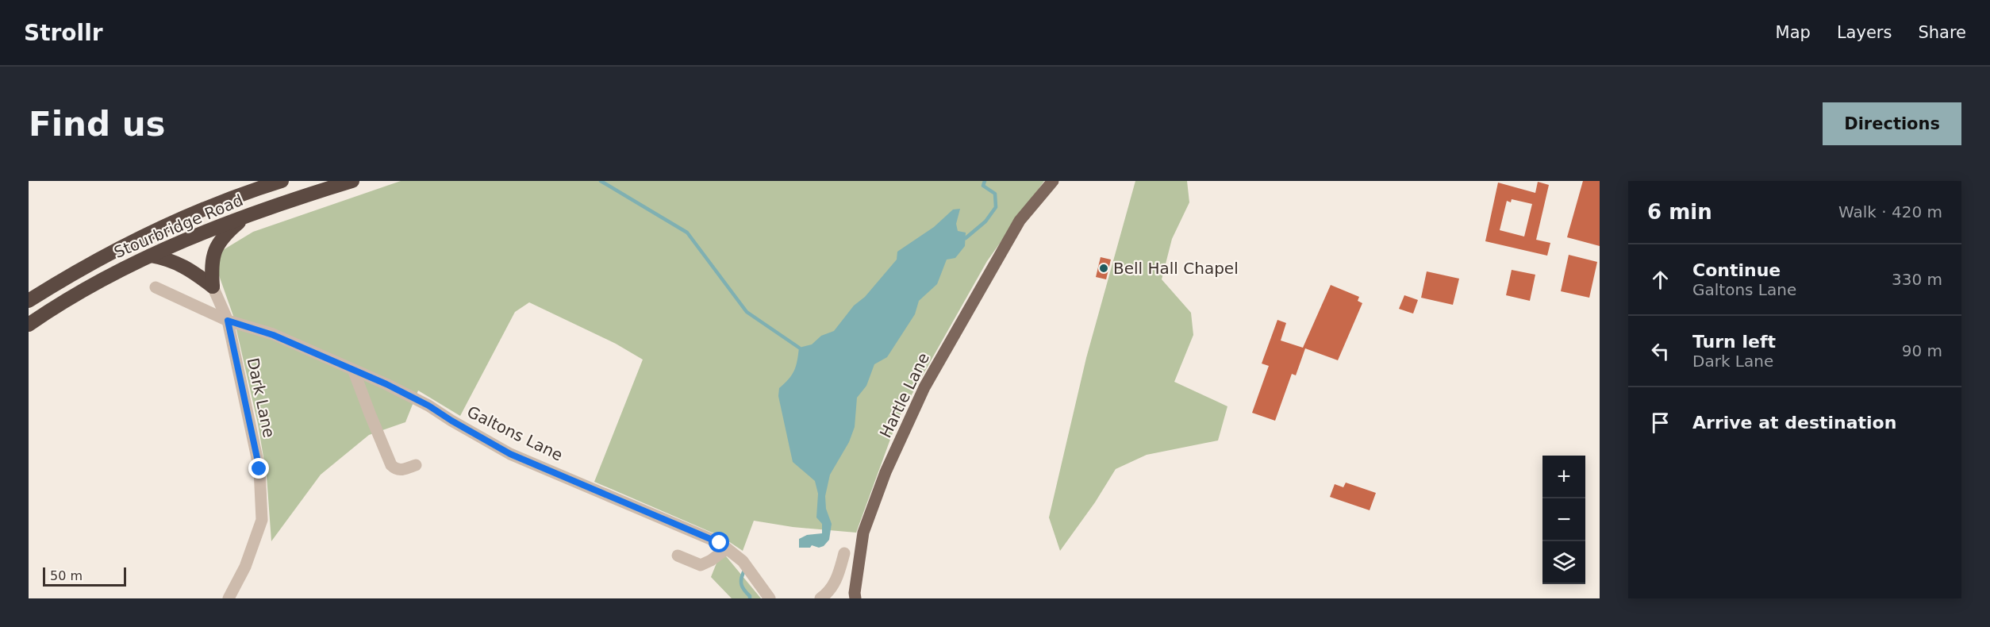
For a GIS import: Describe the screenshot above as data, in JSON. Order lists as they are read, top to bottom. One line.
{"streets":{"highway":["Stourbridge Road"],"main road":["Hartle Lane"],"street":["Dark Lane","Galtons Lane"]},"crossings":[["Dark Lane","Galtons Lane"]],"places":["Bell Hall Chapel"],"scale_bar":"50 m","page":{"header":"Strollr","nav":["Map","Layers","Share"],"buttons":"Directions","title":"Find us","heading":["6 min","Walk · 420 m"],"list":[["Continue","Galtons Lane","330 m"],["Turn left","Dark Lane","90 m"],"Arrive at destination"],"map_buttons":["+","−"],"scale":"50 m"}}
